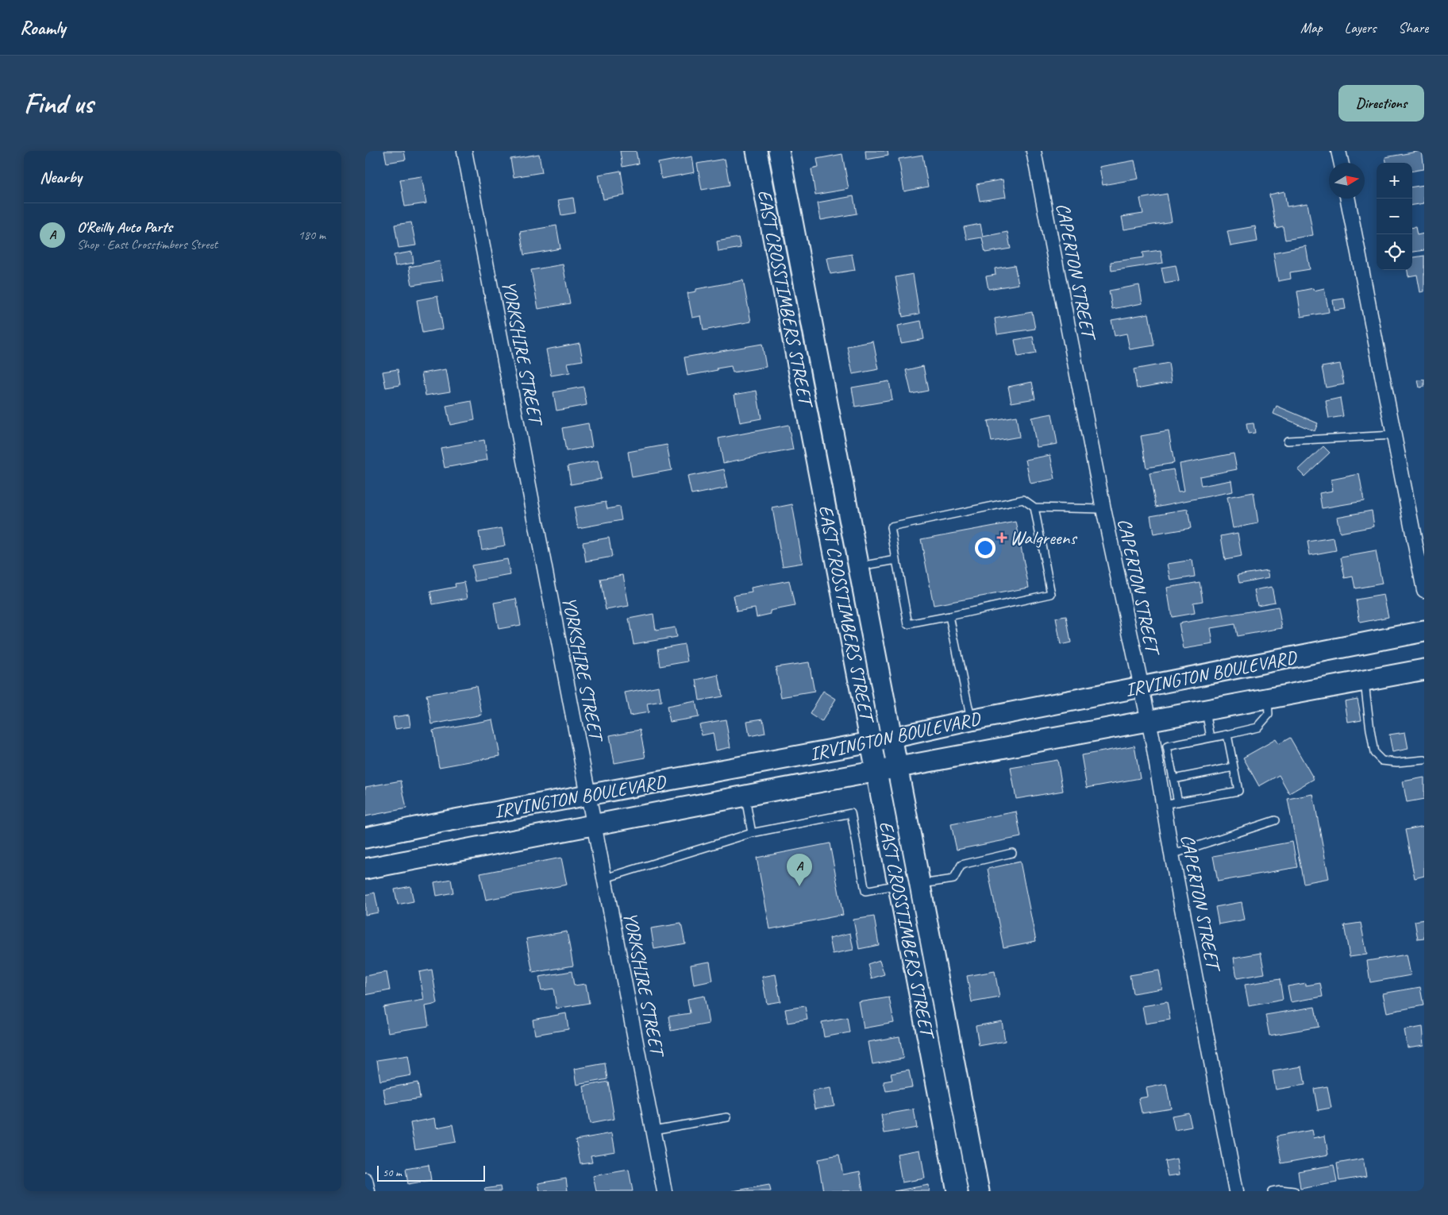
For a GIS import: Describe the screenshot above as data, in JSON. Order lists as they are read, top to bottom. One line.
{"streets":{"main road":["EAST CROSSTIMBERS STREET","IRVINGTON BOULEVARD"],"street":["CAPERTON STREET","YORKSHIRE STREET"]},"crossings":[["CAPERTON STREET","IRVINGTON BOULEVARD"],["EAST CROSSTIMBERS STREET","IRVINGTON BOULEVARD"],["YORKSHIRE STREET","IRVINGTON BOULEVARD"]],"places":{"health":["Walgreens"]},"scale_bar":"50 m","north":"right","page":{"header":"Roamly","nav":["Map","Layers","Share"],"buttons":"Directions","title":"Find us","heading":"Nearby","map_buttons":["+","−"],"list":[{"mark":"A","name":"O'Reilly Auto Parts","note":"Shop · East Crosstimbers Street","value":"180 m"}],"pins":"A","scale":"50 m"}}
